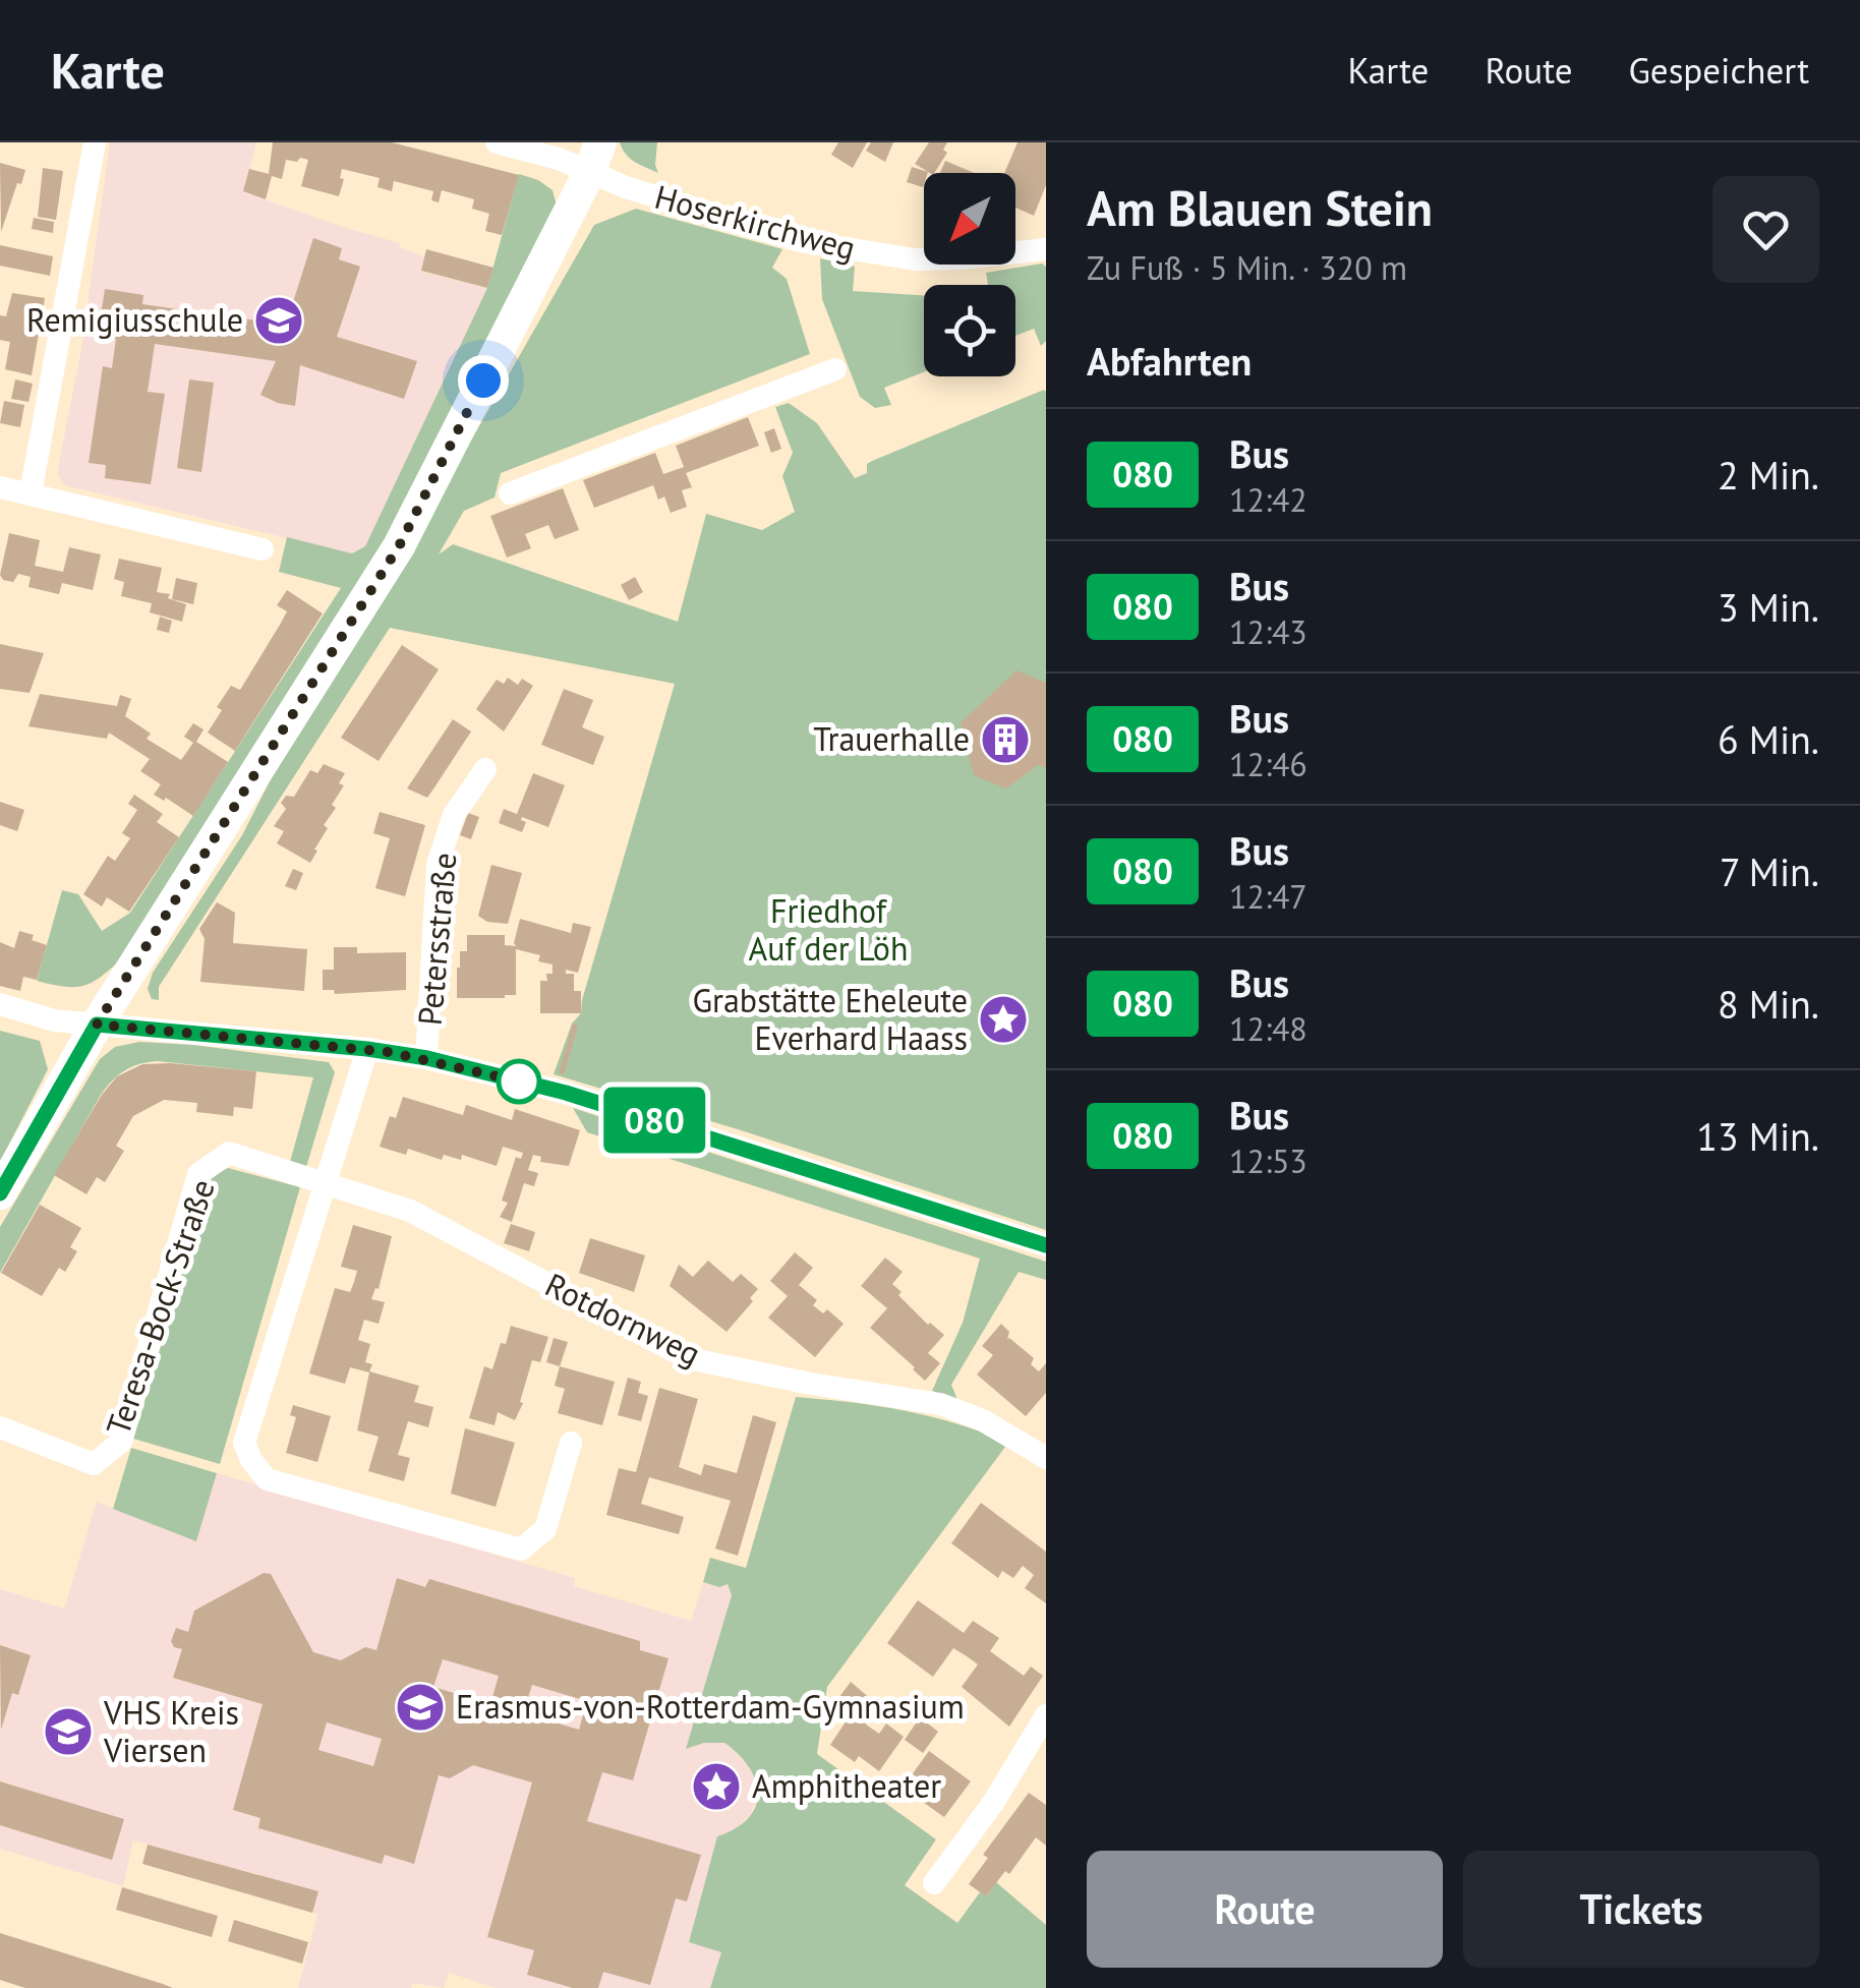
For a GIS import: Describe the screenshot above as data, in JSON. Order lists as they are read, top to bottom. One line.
{"streets":{"street":["Hoserkirchweg","Petersstraße","Teresa-Bock-Straße","Rotdornweg"]},"crossings":[["Teresa-Bock-Straße","Rotdornweg"]],"parks":["Friedhof Auf der Löh"],"places":{"school or university":["Remigiusschule","Erasmus-von-Rotterdam-Gymnasium","VHS Kreis Viersen"],"building":["Trauerhalle"],"place":["Grabstätte Eheleute Everhard Haass","Amphitheater"]},"lines":["bus line 080"],"north":"bottom left","page":{"header":"Karte","nav":["Karte","Route","Gespeichert"],"on_map":"080","heading":[["Am Blauen Stein","Zu Fuß · 5 Min. · 320 m"],"Abfahrten"],"list":[{"mark":"080","name":"Bus","note":"12:42","value":"2 Min."},{"mark":"080","name":"Bus","note":"12:43","value":"3 Min."},{"mark":"080","name":"Bus","note":"12:46","value":"6 Min."},{"mark":"080","name":"Bus","note":"12:47","value":"7 Min."},{"mark":"080","name":"Bus","note":"12:48","value":"8 Min."},{"mark":"080","name":"Bus","note":"12:53","value":"13 Min."}],"buttons":["Route","Tickets"]}}
